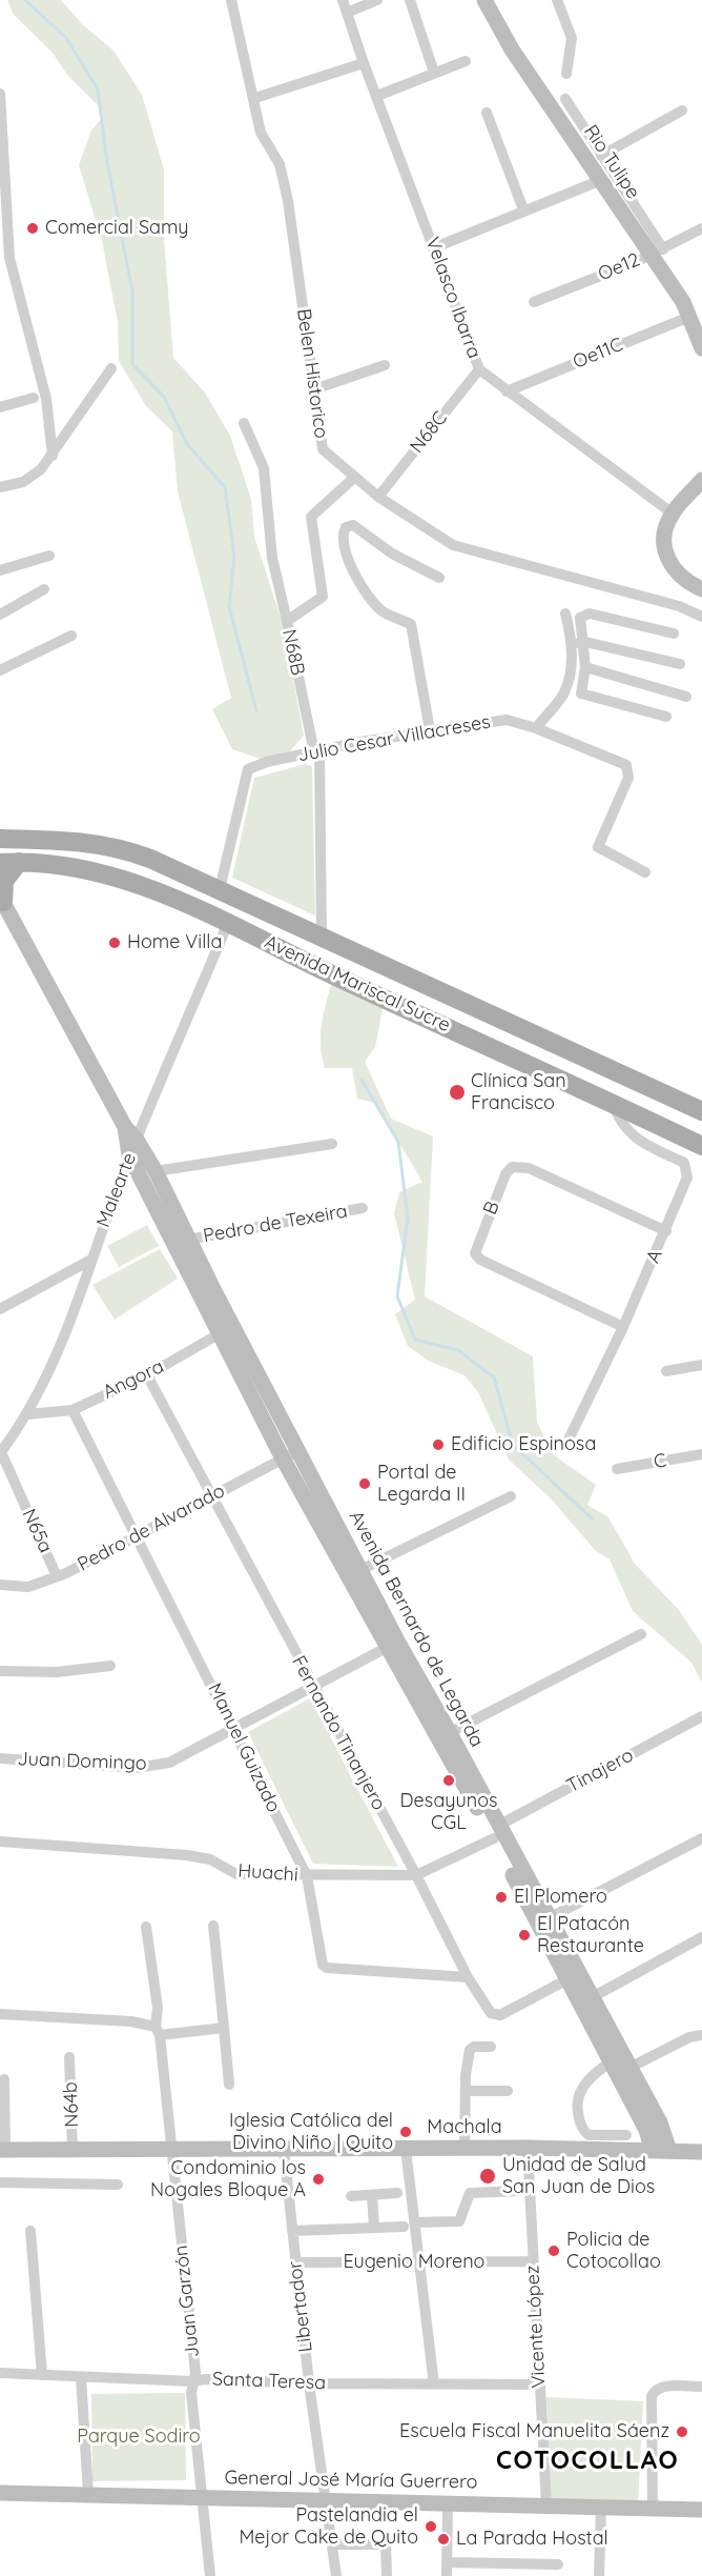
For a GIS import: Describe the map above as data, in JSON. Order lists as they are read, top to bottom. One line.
{"streets":{"main road":["Avenida Mariscal Sucre"],"street":["Rio Tulipe","Oe12","Velasco Ibarra","Oe11C","Belen Historico","N68C","N68B","Julio Cesar Villacreses","Malearte","B","Pedro de Texeira","A","Angora","C","Pedro de Alvarado","N65a","Avenida Bernardo de Legarda","Fernando Tinanjero","Manuel Guizado","Juan Domingo","Tinajero","Huachi","N64b","Machala","Eugenio Moreno","Juan Garzón","Libertador","Vicente López","Santa Teresa","General José María Guerrero"]},"crossings":[["Rio Tulipe","Oe12"],["Rio Tulipe","Oe11C"],["Velasco Ibarra","Oe11C"],["Velasco Ibarra","N68C"],["Belen Historico","N68C"],["Belen Historico","N68B"],["N68B","Julio Cesar Villacreses"],["N68B","Avenida Mariscal Sucre"],["Julio Cesar Villacreses","Avenida Mariscal Sucre"],["Avenida Mariscal Sucre","Malearte"],["Avenida Mariscal Sucre","A"],["Malearte","Angora"],["Malearte","N65a"],["Malearte","Avenida Bernardo de Legarda"],["B","A"],["Pedro de Texeira","Avenida Bernardo de Legarda"],["Angora","Avenida Bernardo de Legarda"],["Angora","Fernando Tinanjero"],["Angora","Manuel Guizado"],["Pedro de Alvarado","N65a"],["Pedro de Alvarado","Avenida Bernardo de Legarda"],["Pedro de Alvarado","Fernando Tinanjero"],["Pedro de Alvarado","Manuel Guizado"],["Avenida Bernardo de Legarda","Fernando Tinanjero"],["Avenida Bernardo de Legarda","Juan Domingo"],["Avenida Bernardo de Legarda","Tinajero"],["Avenida Bernardo de Legarda","Huachi"],["Avenida Bernardo de Legarda","Machala"],["Fernando Tinanjero","Manuel Guizado"],["Fernando Tinanjero","Juan Domingo"],["Fernando Tinanjero","Huachi"],["Manuel Guizado","Juan Domingo"],["Manuel Guizado","Huachi"],["Tinajero","Huachi"],["N64b","Machala"],["Machala","Juan Garzón"],["Machala","Libertador"],["Machala","Vicente López"],["Eugenio Moreno","Libertador"],["Eugenio Moreno","Vicente López"],["Juan Garzón","Santa Teresa"],["Juan Garzón","General José María Guerrero"],["Libertador","Santa Teresa"],["Libertador","General José María Guerrero"],["Vicente López","Santa Teresa"],["Vicente López","General José María Guerrero"]],"districts":["COTOCOLLAO"],"parks":["Parque Sodiro"],"places":["Comercial Samy","Home Villa","Clínica San Francisco","Edificio Espinosa","Portal de Legarda II","Desayunos CGL","El Plomero","El Patacón Restaurante","Iglesia Católica del Divino Niño | Quito","Unidad de Salud San Juan de Dios","Condominio los Nogales Bloque A","Policia de Cotocollao","Escuela Fiscal Manuelita Sáenz","Pastelandia el Mejor Cake de Quito","La Parada Hostal"]}
